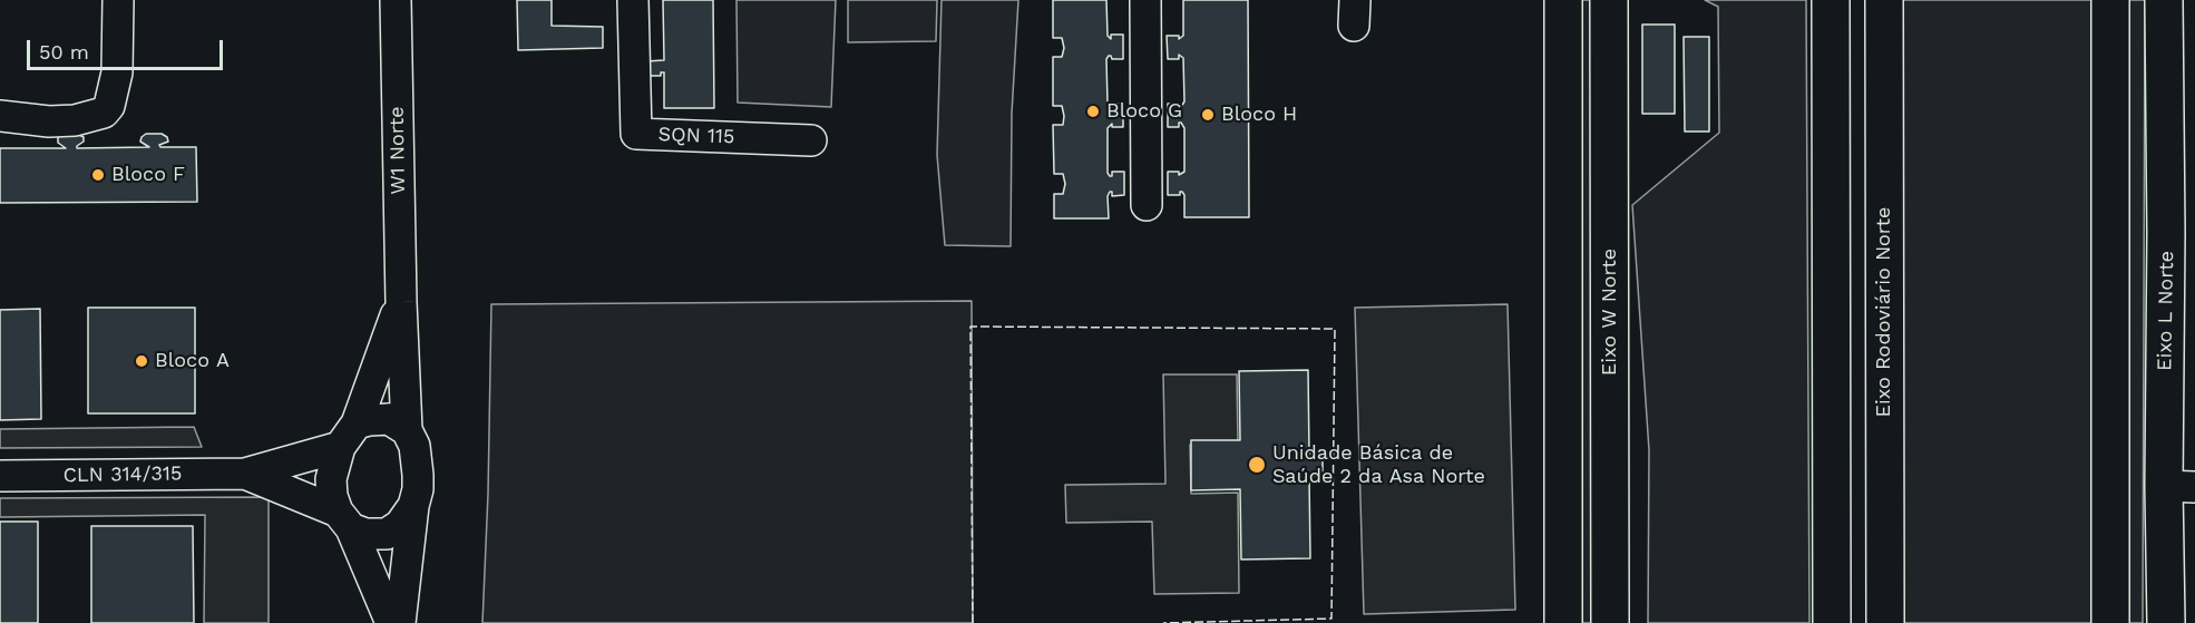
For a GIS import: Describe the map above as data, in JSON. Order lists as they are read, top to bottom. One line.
{"streets":{"main road":["Eixo L Norte","Eixo W Norte","Eixo Rodoviário Norte"],"street":["SQN 115","W1 Norte","CLN 314/315"]},"crossings":[["W1 Norte","CLN 314/315"]],"places":["Bloco G","Bloco H","Bloco F","Bloco A","Unidade Básica de Saúde 2 da Asa Norte"],"scale_bar":"50 m"}
